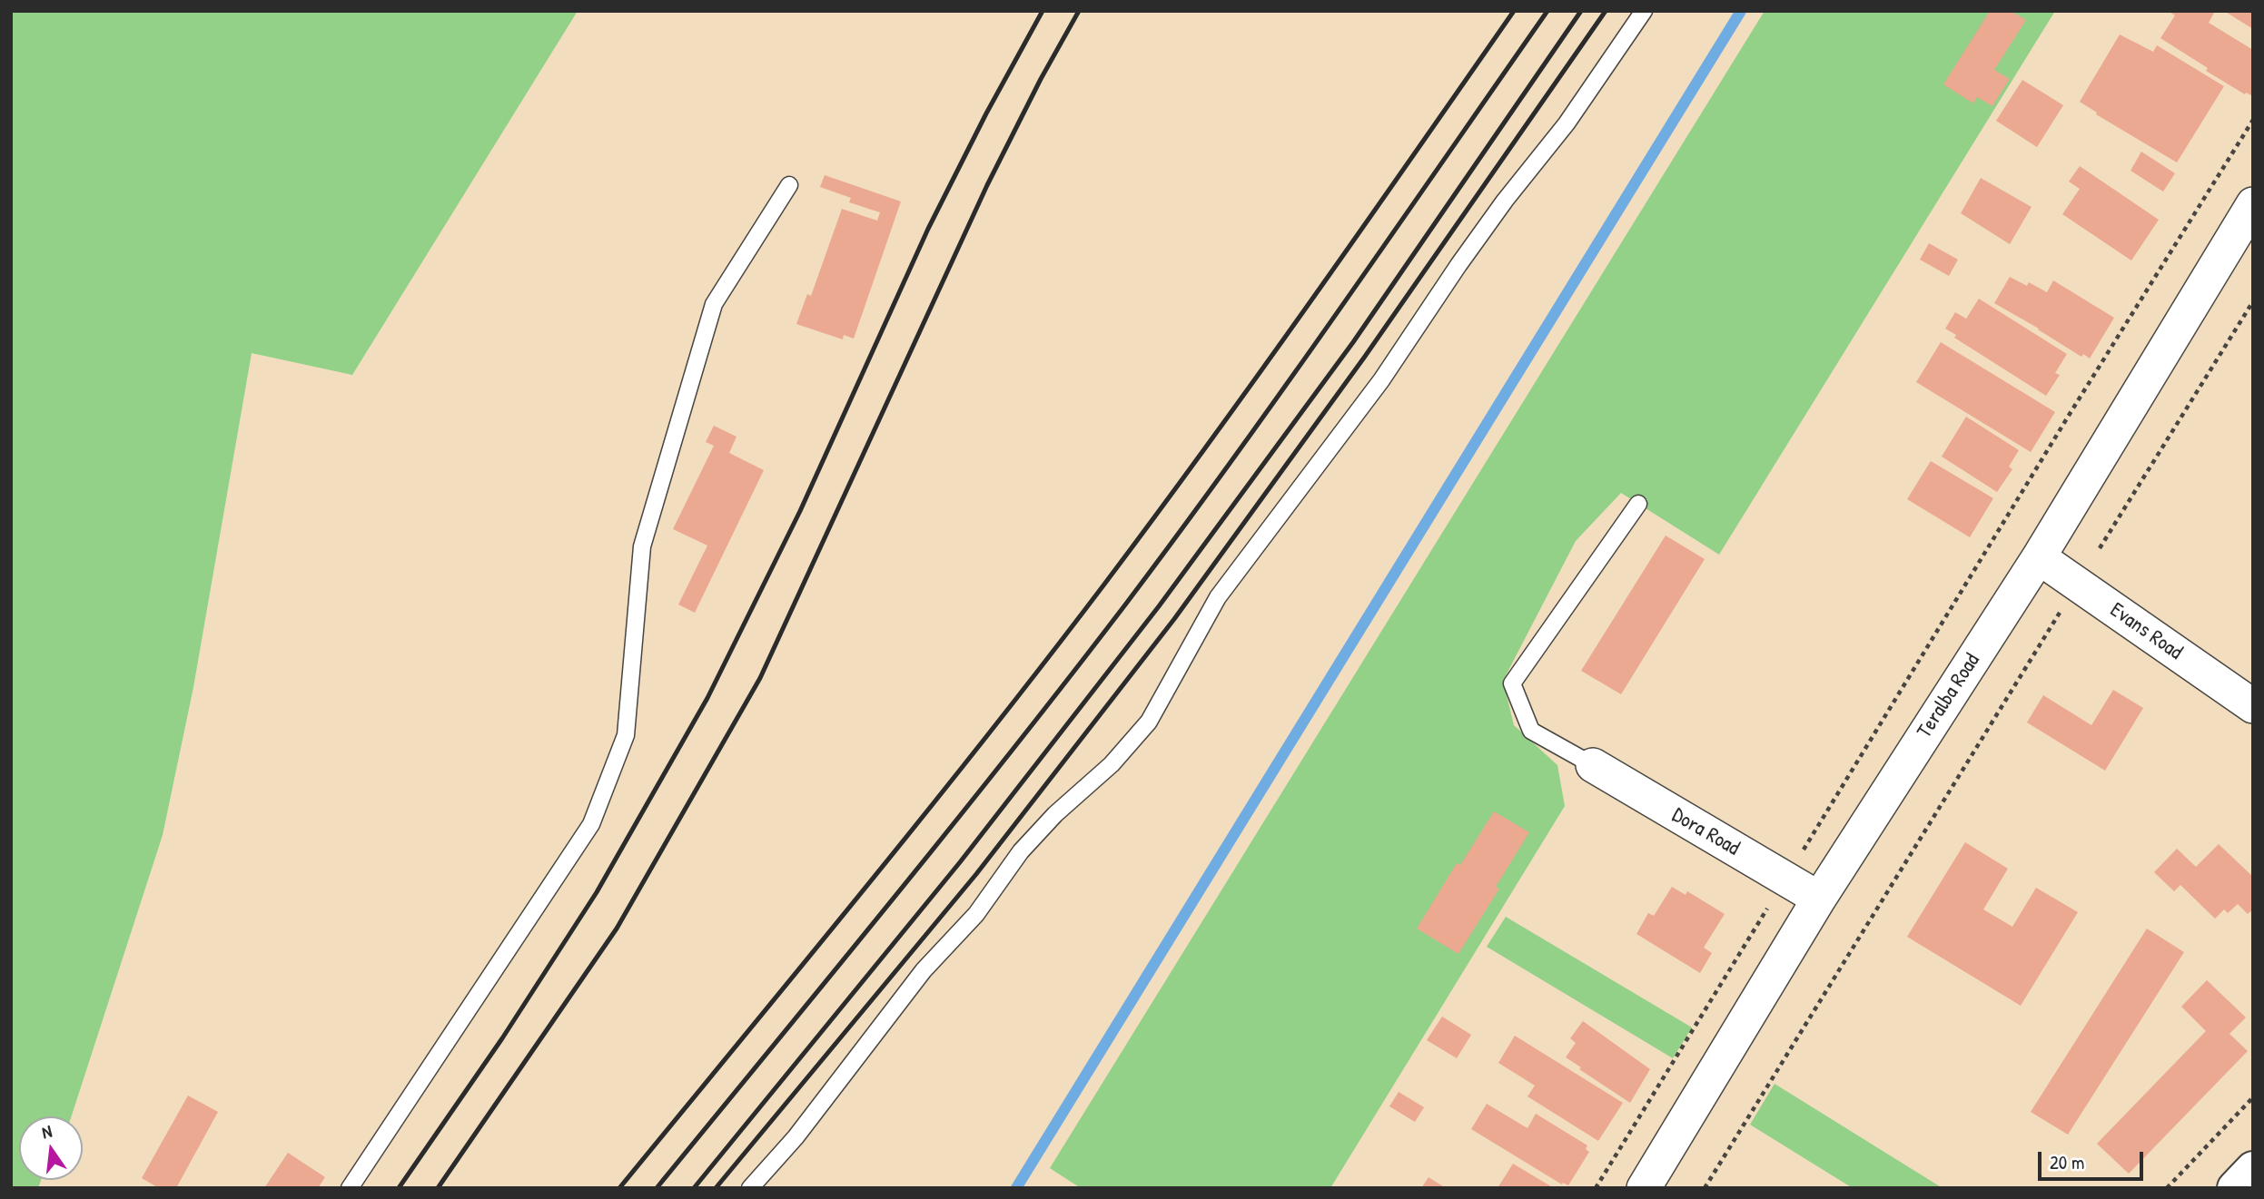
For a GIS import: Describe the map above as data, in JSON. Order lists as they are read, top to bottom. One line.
{"streets":{"street":["Evans Road","Teralba Road","Dora Road"]},"crossings":[["Evans Road","Teralba Road"],["Teralba Road","Dora Road"]],"scale_bar":"20 m","north":"top"}
